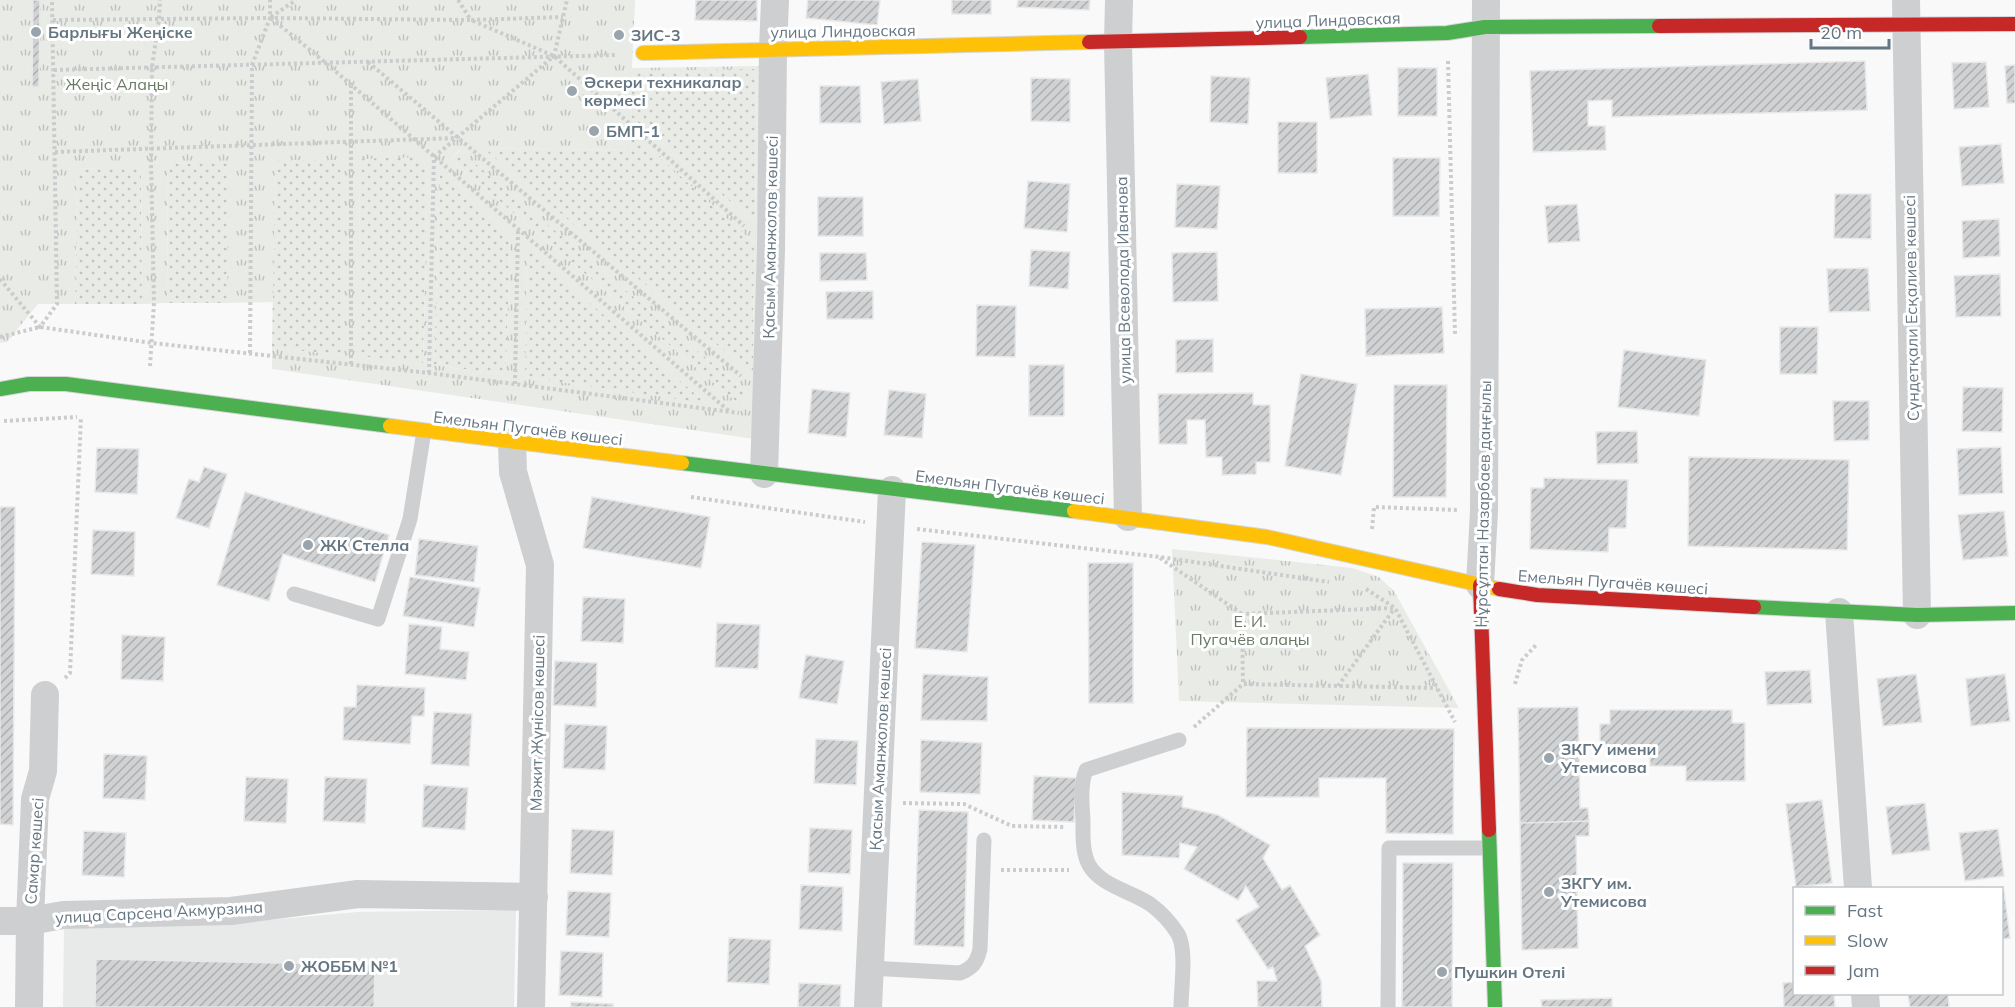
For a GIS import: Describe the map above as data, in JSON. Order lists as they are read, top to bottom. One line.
{"streets":{"street":["улица Линдовская","Қасым Аманжолов көшесі","улица Всеволода Иванова","Сүндетқали Есқалиев көшесі","Емельян Пугачёв көшесі","Нұрсұлтан Назарбаев даңғылы","Мәжит Жүнісов көшесі","Самар көшесі","улица Сарсена Акмурзина"]},"crossings":[["улица Линдовская","Қасым Аманжолов көшесі"],["улица Линдовская","улица Всеволода Иванова"],["улица Линдовская","Сүндетқали Есқалиев көшесі"],["улица Линдовская","Нұрсұлтан Назарбаев даңғылы"],["Қасым Аманжолов көшесі","Емельян Пугачёв көшесі"],["улица Всеволода Иванова","Емельян Пугачёв көшесі"],["Сүндетқали Есқалиев көшесі","Емельян Пугачёв көшесі"],["Емельян Пугачёв көшесі","Нұрсұлтан Назарбаев даңғылы"],["Емельян Пугачёв көшесі","Мәжит Жүнісов көшесі"],["Мәжит Жүнісов көшесі","улица Сарсена Акмурзина"],["Самар көшесі","улица Сарсена Акмурзина"]],"parks":["Жеңіс Алаңы","Е. И. Пугачёв алаңы"],"places":["Барлығы Жеңіске","ЗИС-3","Әскери техникалар көрмесі","БМП-1","ЖК Стелла","ЗКГУ имени Утемисова","ЗКГУ им. Утемисова","ЖОББМ №1","Пушкин Отелі"],"legend":["Fast","Slow","Jam"],"scale_bar":"20 m"}
